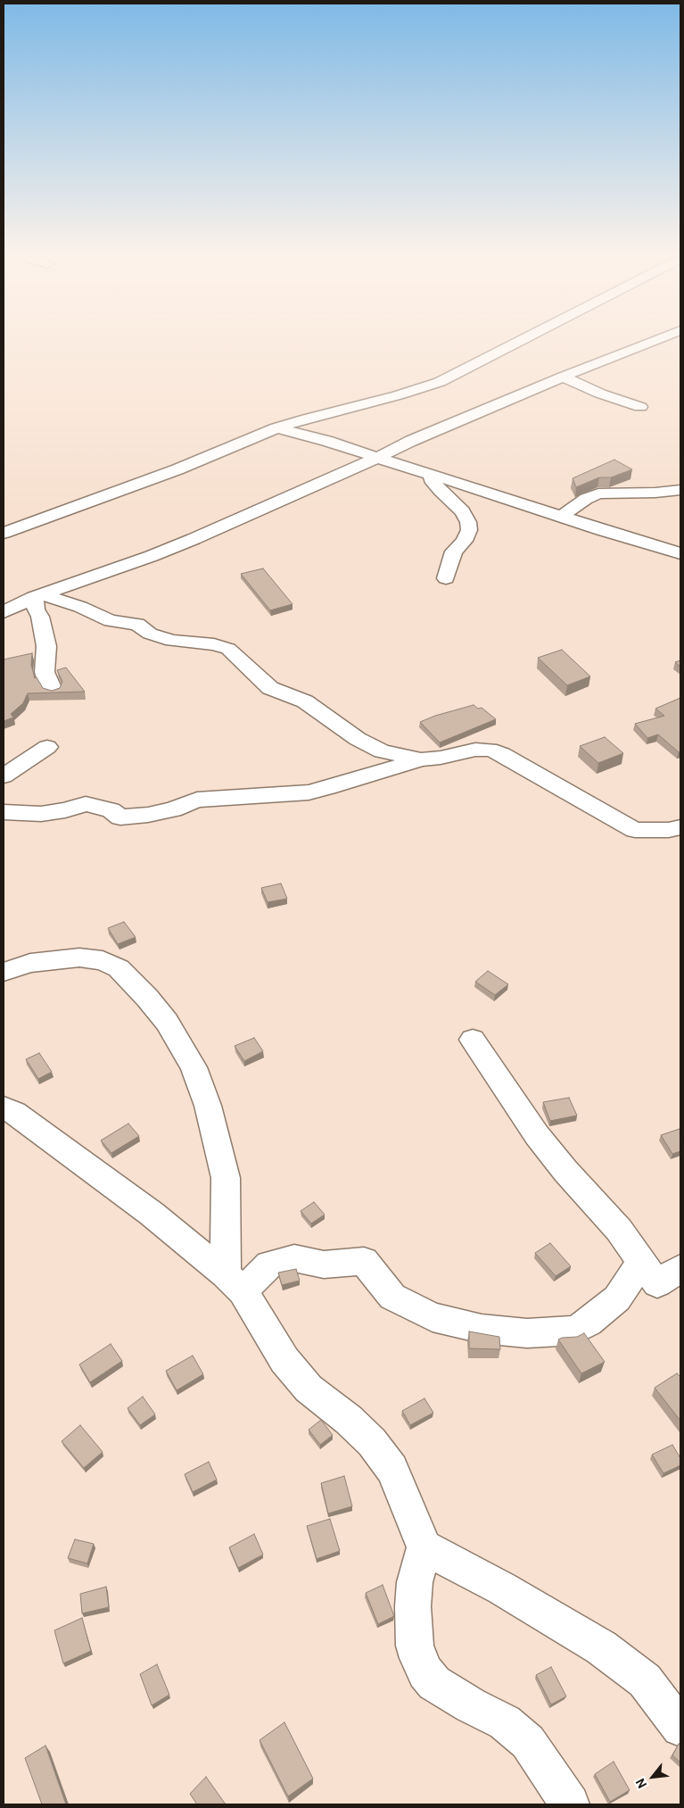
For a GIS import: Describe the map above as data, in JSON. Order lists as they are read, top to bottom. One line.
{"north":"bottom left"}
